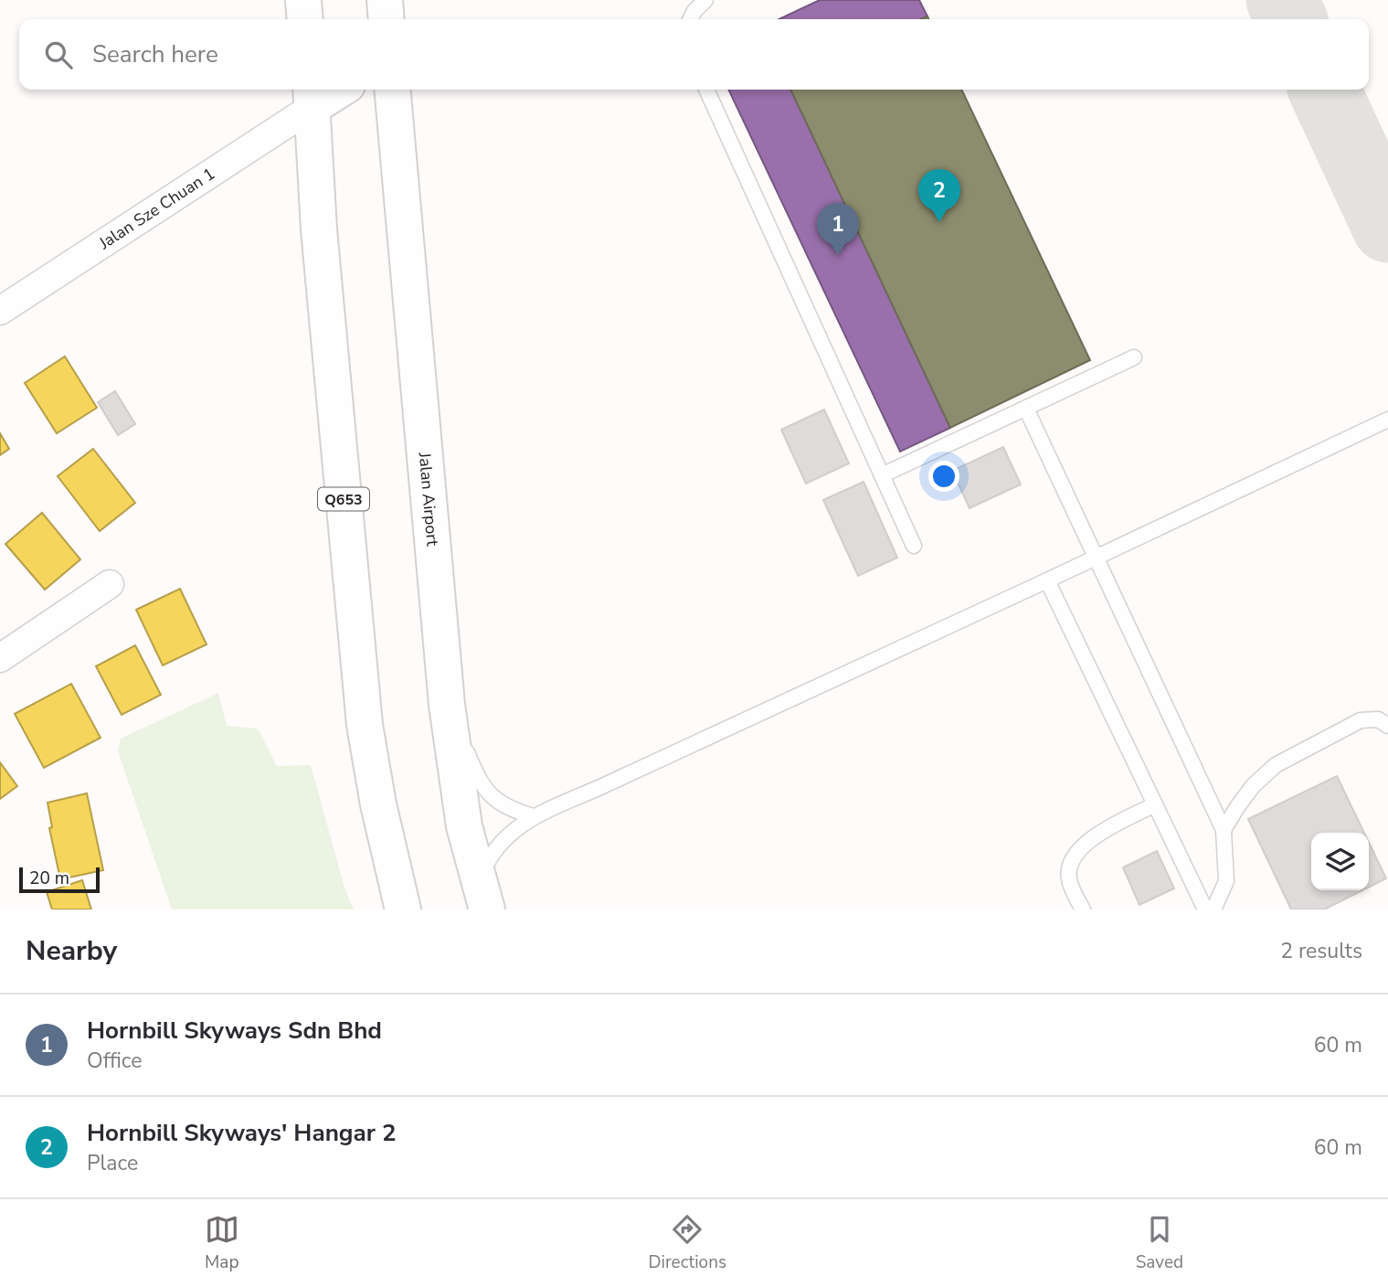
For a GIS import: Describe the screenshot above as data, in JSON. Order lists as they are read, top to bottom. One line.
{"streets":{"main road":["Q653","Jalan Airport"],"street":["Jalan Sze Chuan 1"]},"crossings":[["Jalan Sze Chuan 1","Q653"]],"scale_bar":"20 m","page":{"search":"Search here","pins":["2","1"],"scale":"20 m","heading":["Nearby","2 results"],"list":[{"mark":"1","name":"Hornbill Skyways Sdn Bhd","note":"Office","value":"60 m"},{"mark":"2","name":"Hornbill Skyways' Hangar 2","note":"Place","value":"60 m"}],"nav":["Map","Directions","Saved"]}}
